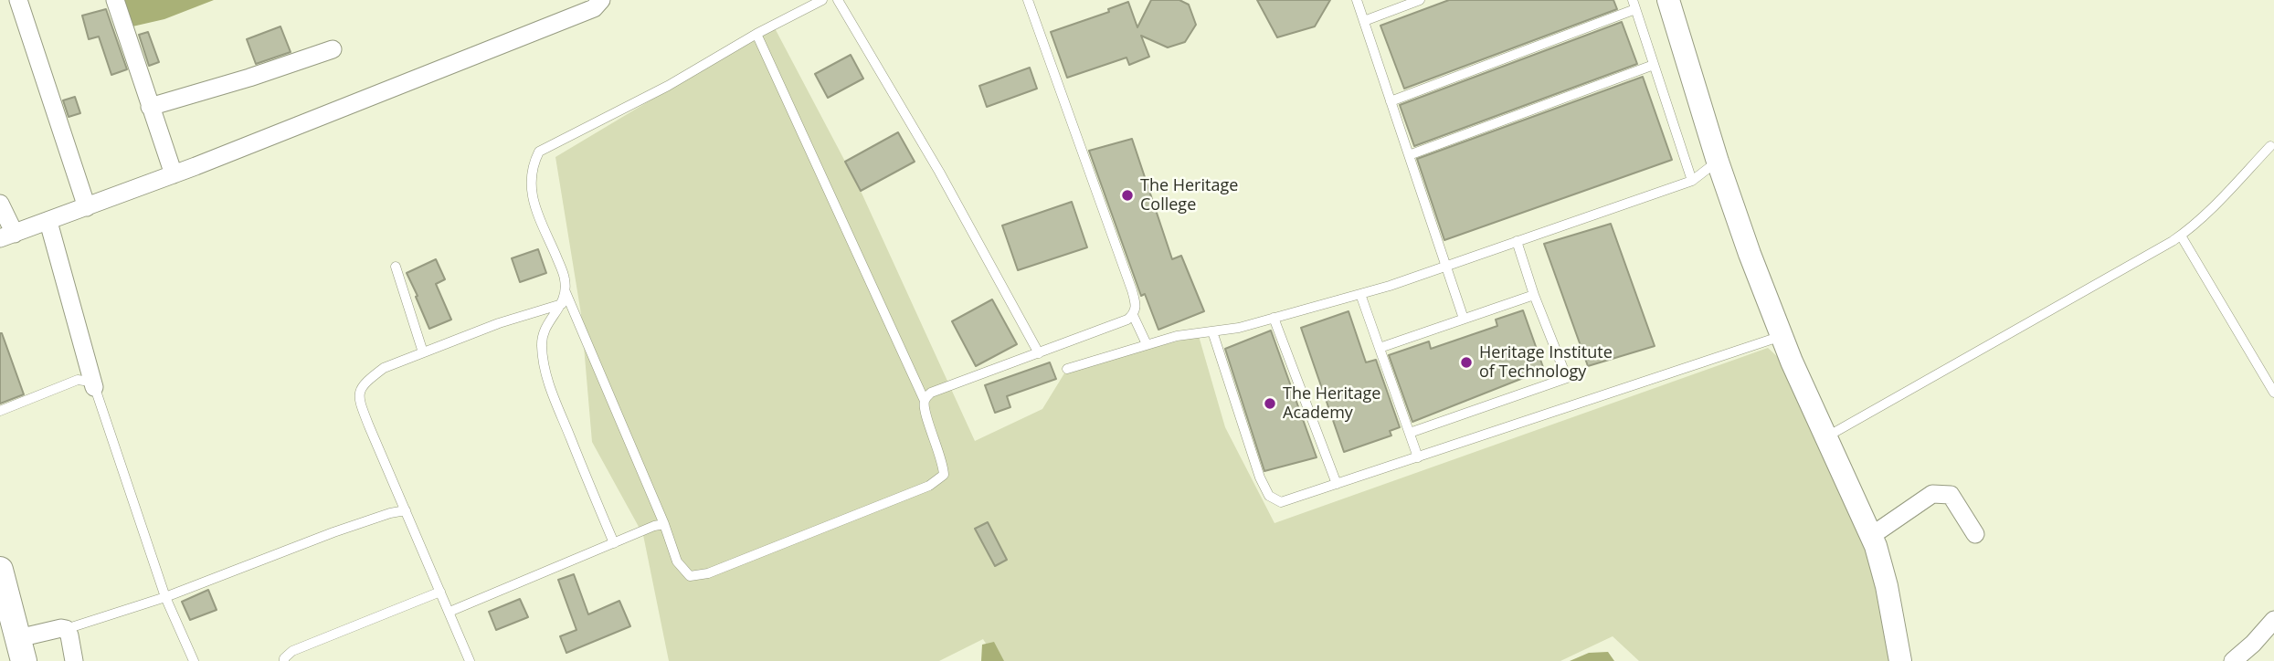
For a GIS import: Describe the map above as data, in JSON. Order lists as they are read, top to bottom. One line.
{"places":["The Heritage College","Heritage Institute of Technology","The Heritage Academy"]}
